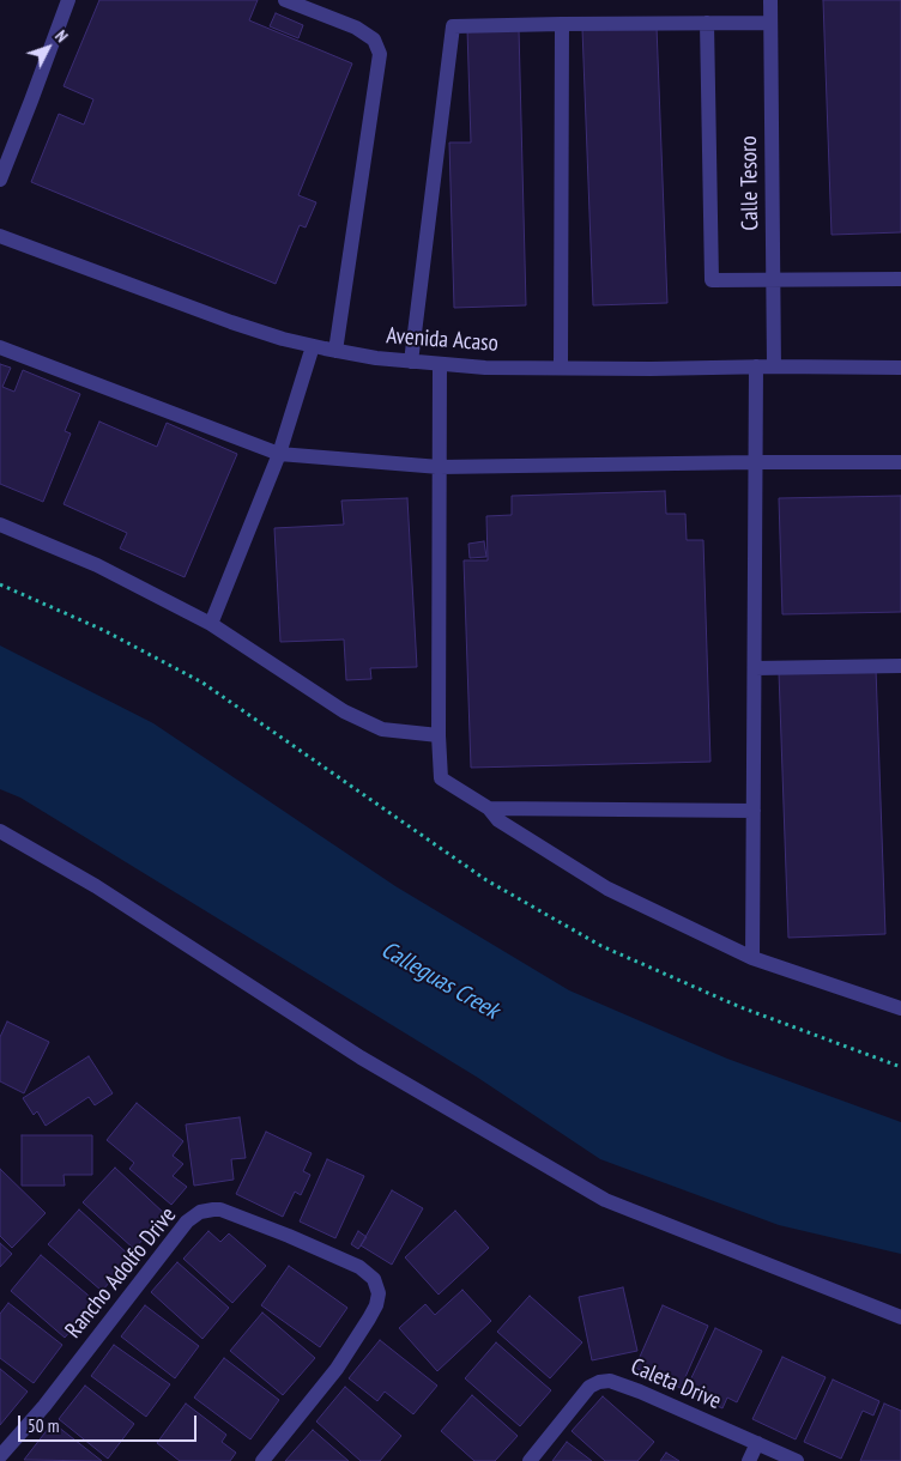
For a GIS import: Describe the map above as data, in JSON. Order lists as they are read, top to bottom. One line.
{"streets":{"street":["Calle Tesoro","Avenida Acaso","Rancho Adolfo Drive","Caleta Drive"]},"crossings":[["Calle Tesoro","Avenida Acaso"]],"water":["Calleguas Creek"],"scale_bar":"50 m","north":"top right"}
